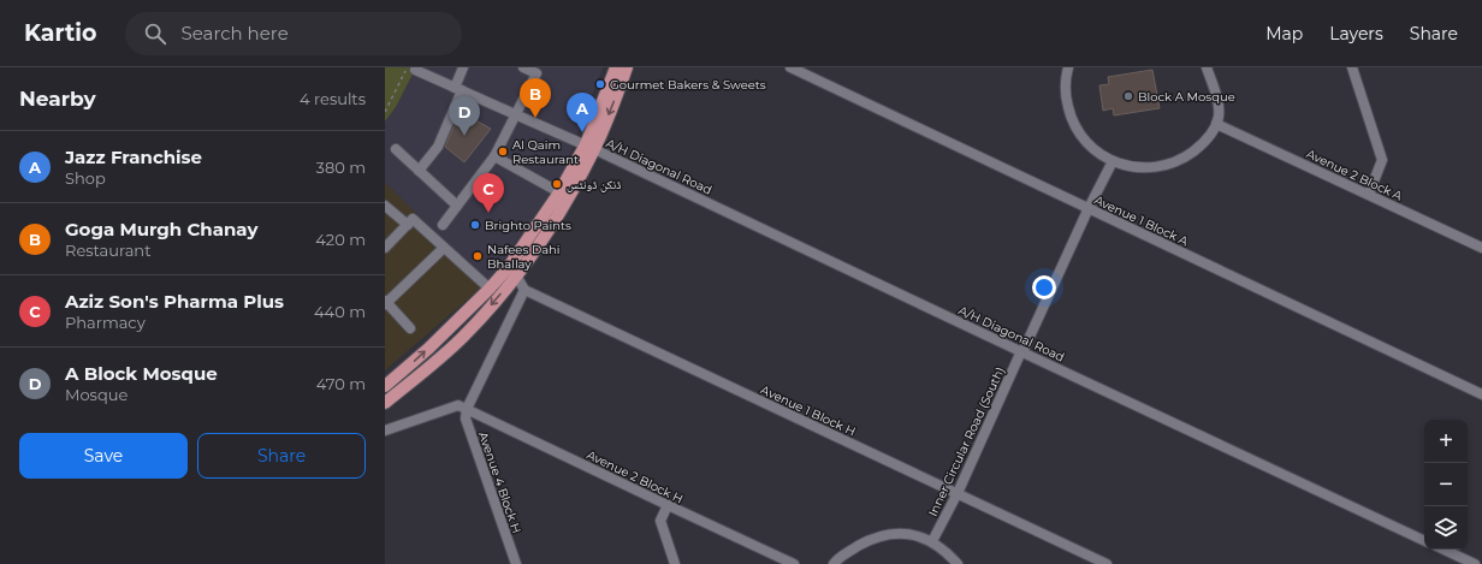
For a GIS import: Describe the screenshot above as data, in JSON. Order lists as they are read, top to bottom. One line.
{"streets":{"street":["A/H Diagonal Road","Avenue 2 Block A","Avenue 1 Block A","Avenue 1 Block H","Inner Circular Road (South)","Avenue 2 Block H","Avenue 4 Block H"]},"crossings":[["A/H Diagonal Road","Inner Circular Road (South)"],["Avenue 1 Block A","Inner Circular Road (South)"],["Avenue 1 Block H","Inner Circular Road (South)"],["Avenue 2 Block H","Avenue 4 Block H"]],"places":["Gourmet Bakers & Sweets","Block A Mosque","Al Qaim Restaurant","ڈنکن ڈونٹس","Brighto Paints","Nafees Dahi Bhallay"],"page":{"header":"Kartio","search":"Search here","nav":["Map","Layers","Share"],"heading":["Nearby","4 results"],"pins":["B","A","D","C"],"list":[{"mark":"A","name":"Jazz Franchise","note":"Shop","value":"380 m"},{"mark":"B","name":"Goga Murgh Chanay","note":"Restaurant","value":"420 m"},{"mark":"C","name":"Aziz Son's Pharma Plus","note":"Pharmacy","value":"440 m"},{"mark":"D","name":"A Block Mosque","note":"Mosque","value":"470 m"}],"buttons":["Save","Share"],"map_buttons":["+","−"]}}
